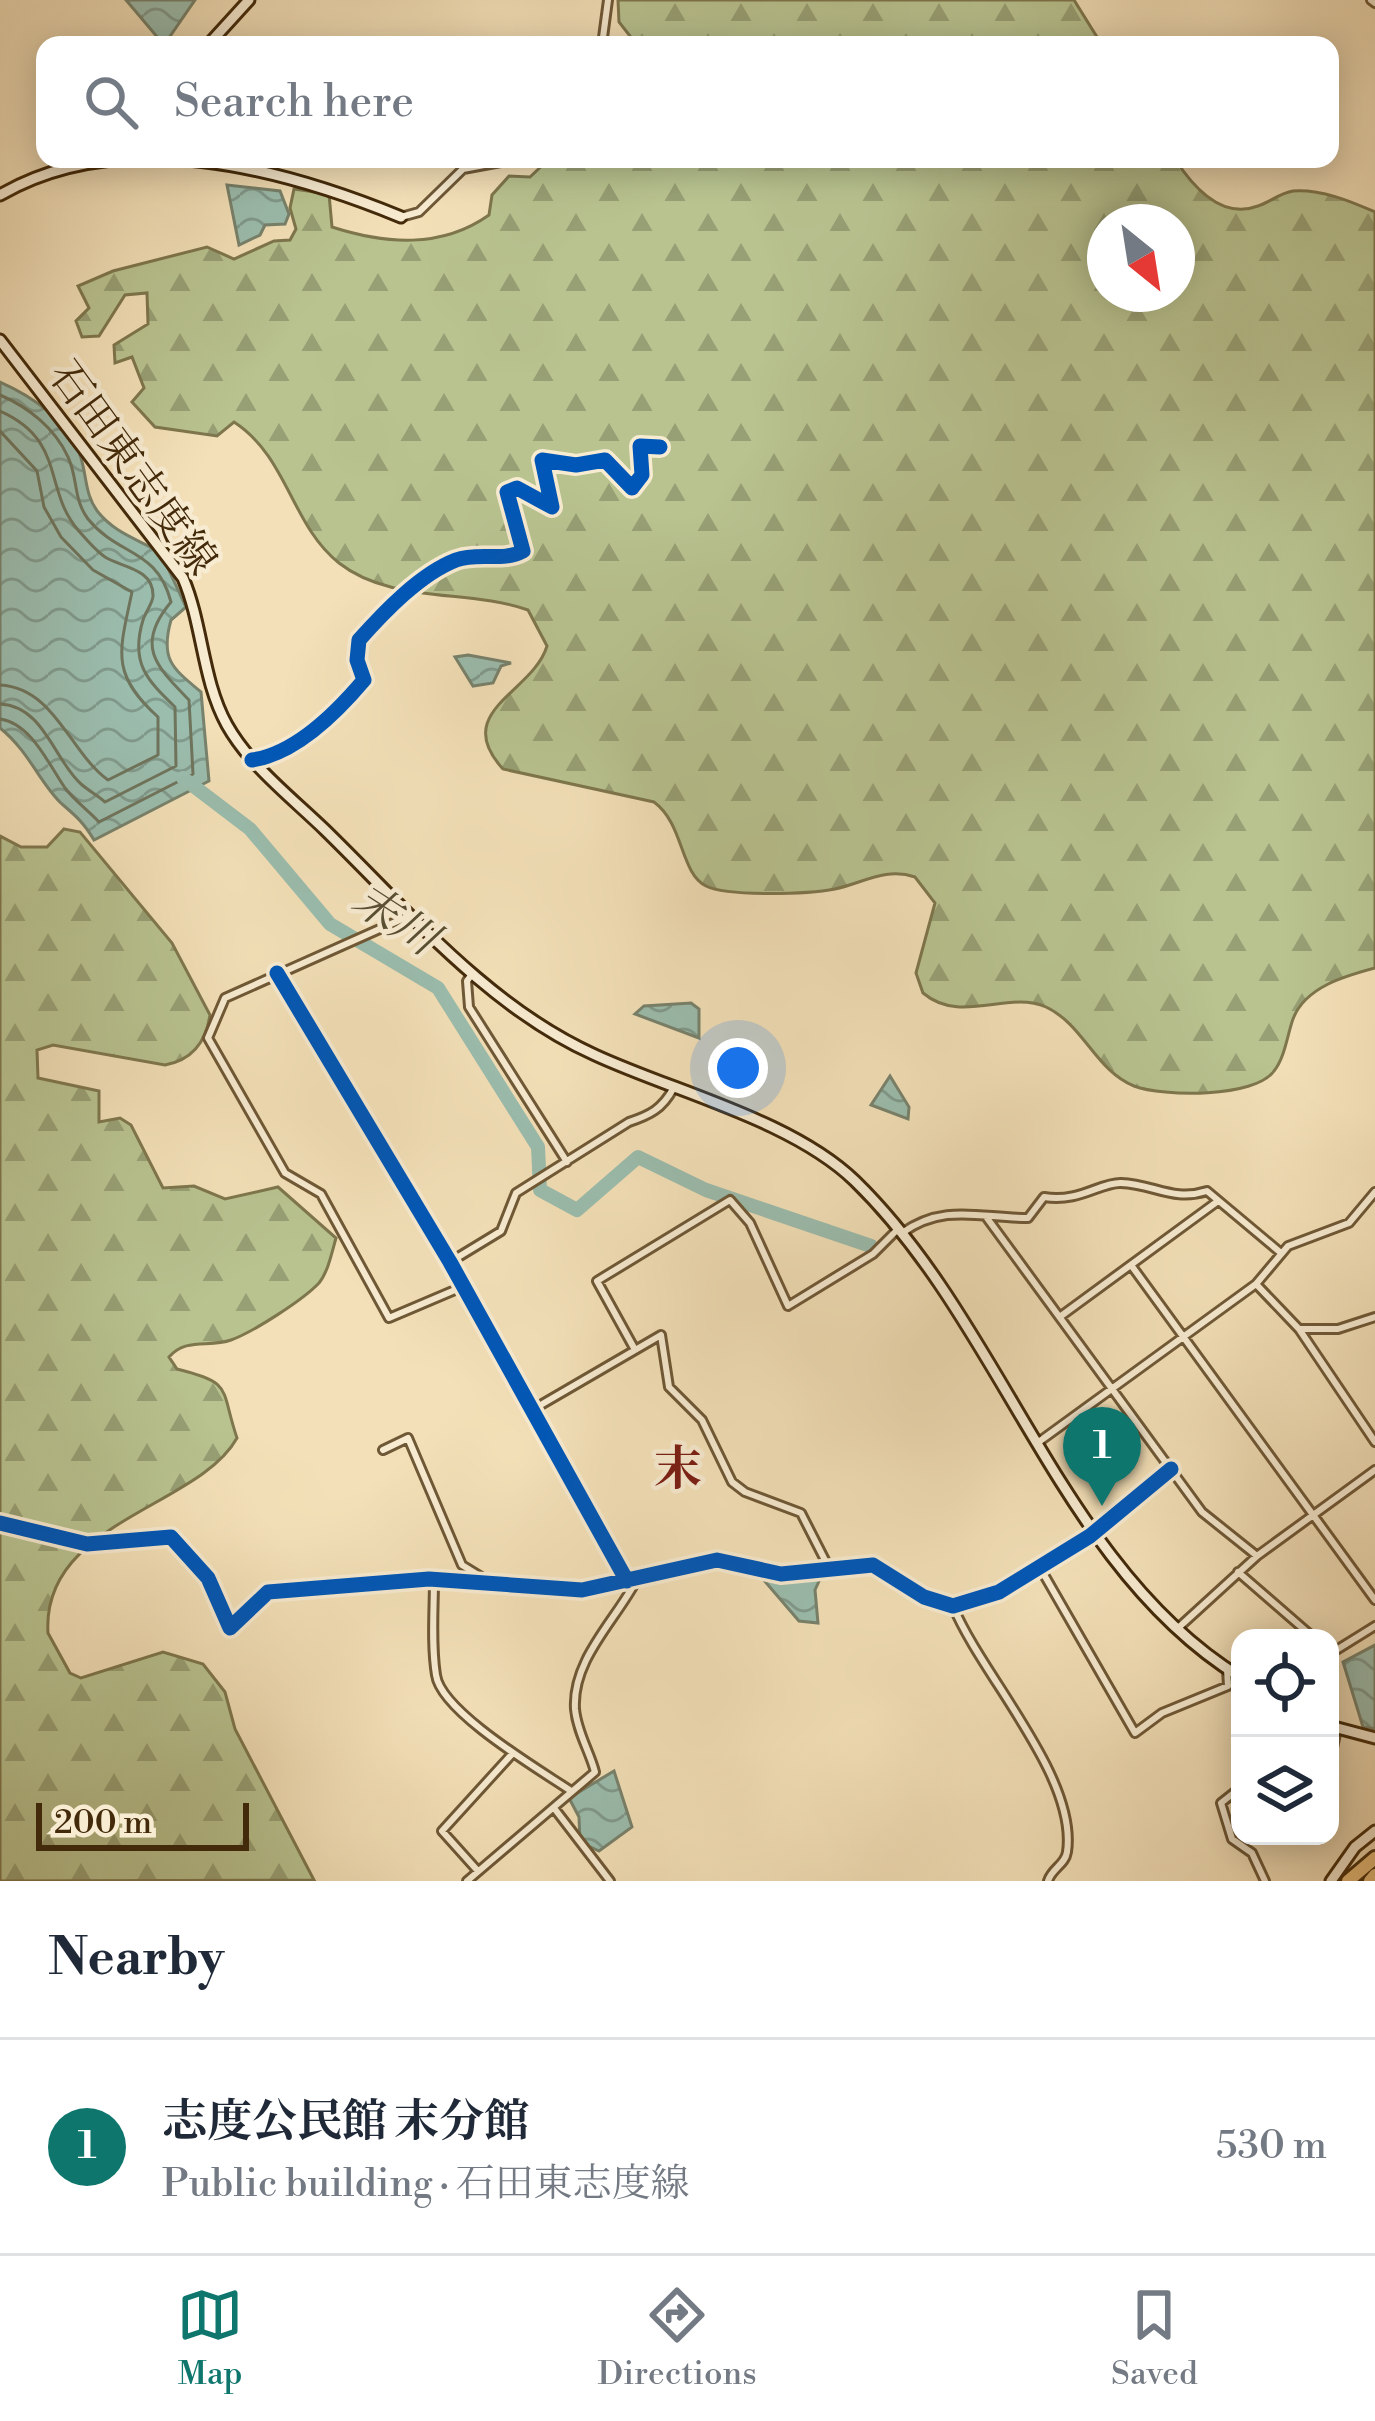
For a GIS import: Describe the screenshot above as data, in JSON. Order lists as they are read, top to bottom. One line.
{"streets":{"main road":["石田東志度線"]},"districts":["末"],"water":["末川"],"scale_bar":"200 m","north":"bottom right","page":{"search":"Search here","pins":"1","scale":"200 m","heading":"Nearby","list":[{"mark":"1","name":"志度公民館 末分館","note":"Public building · 石田東志度線","value":"530 m"}],"nav":["Map","Directions","Saved"]}}
